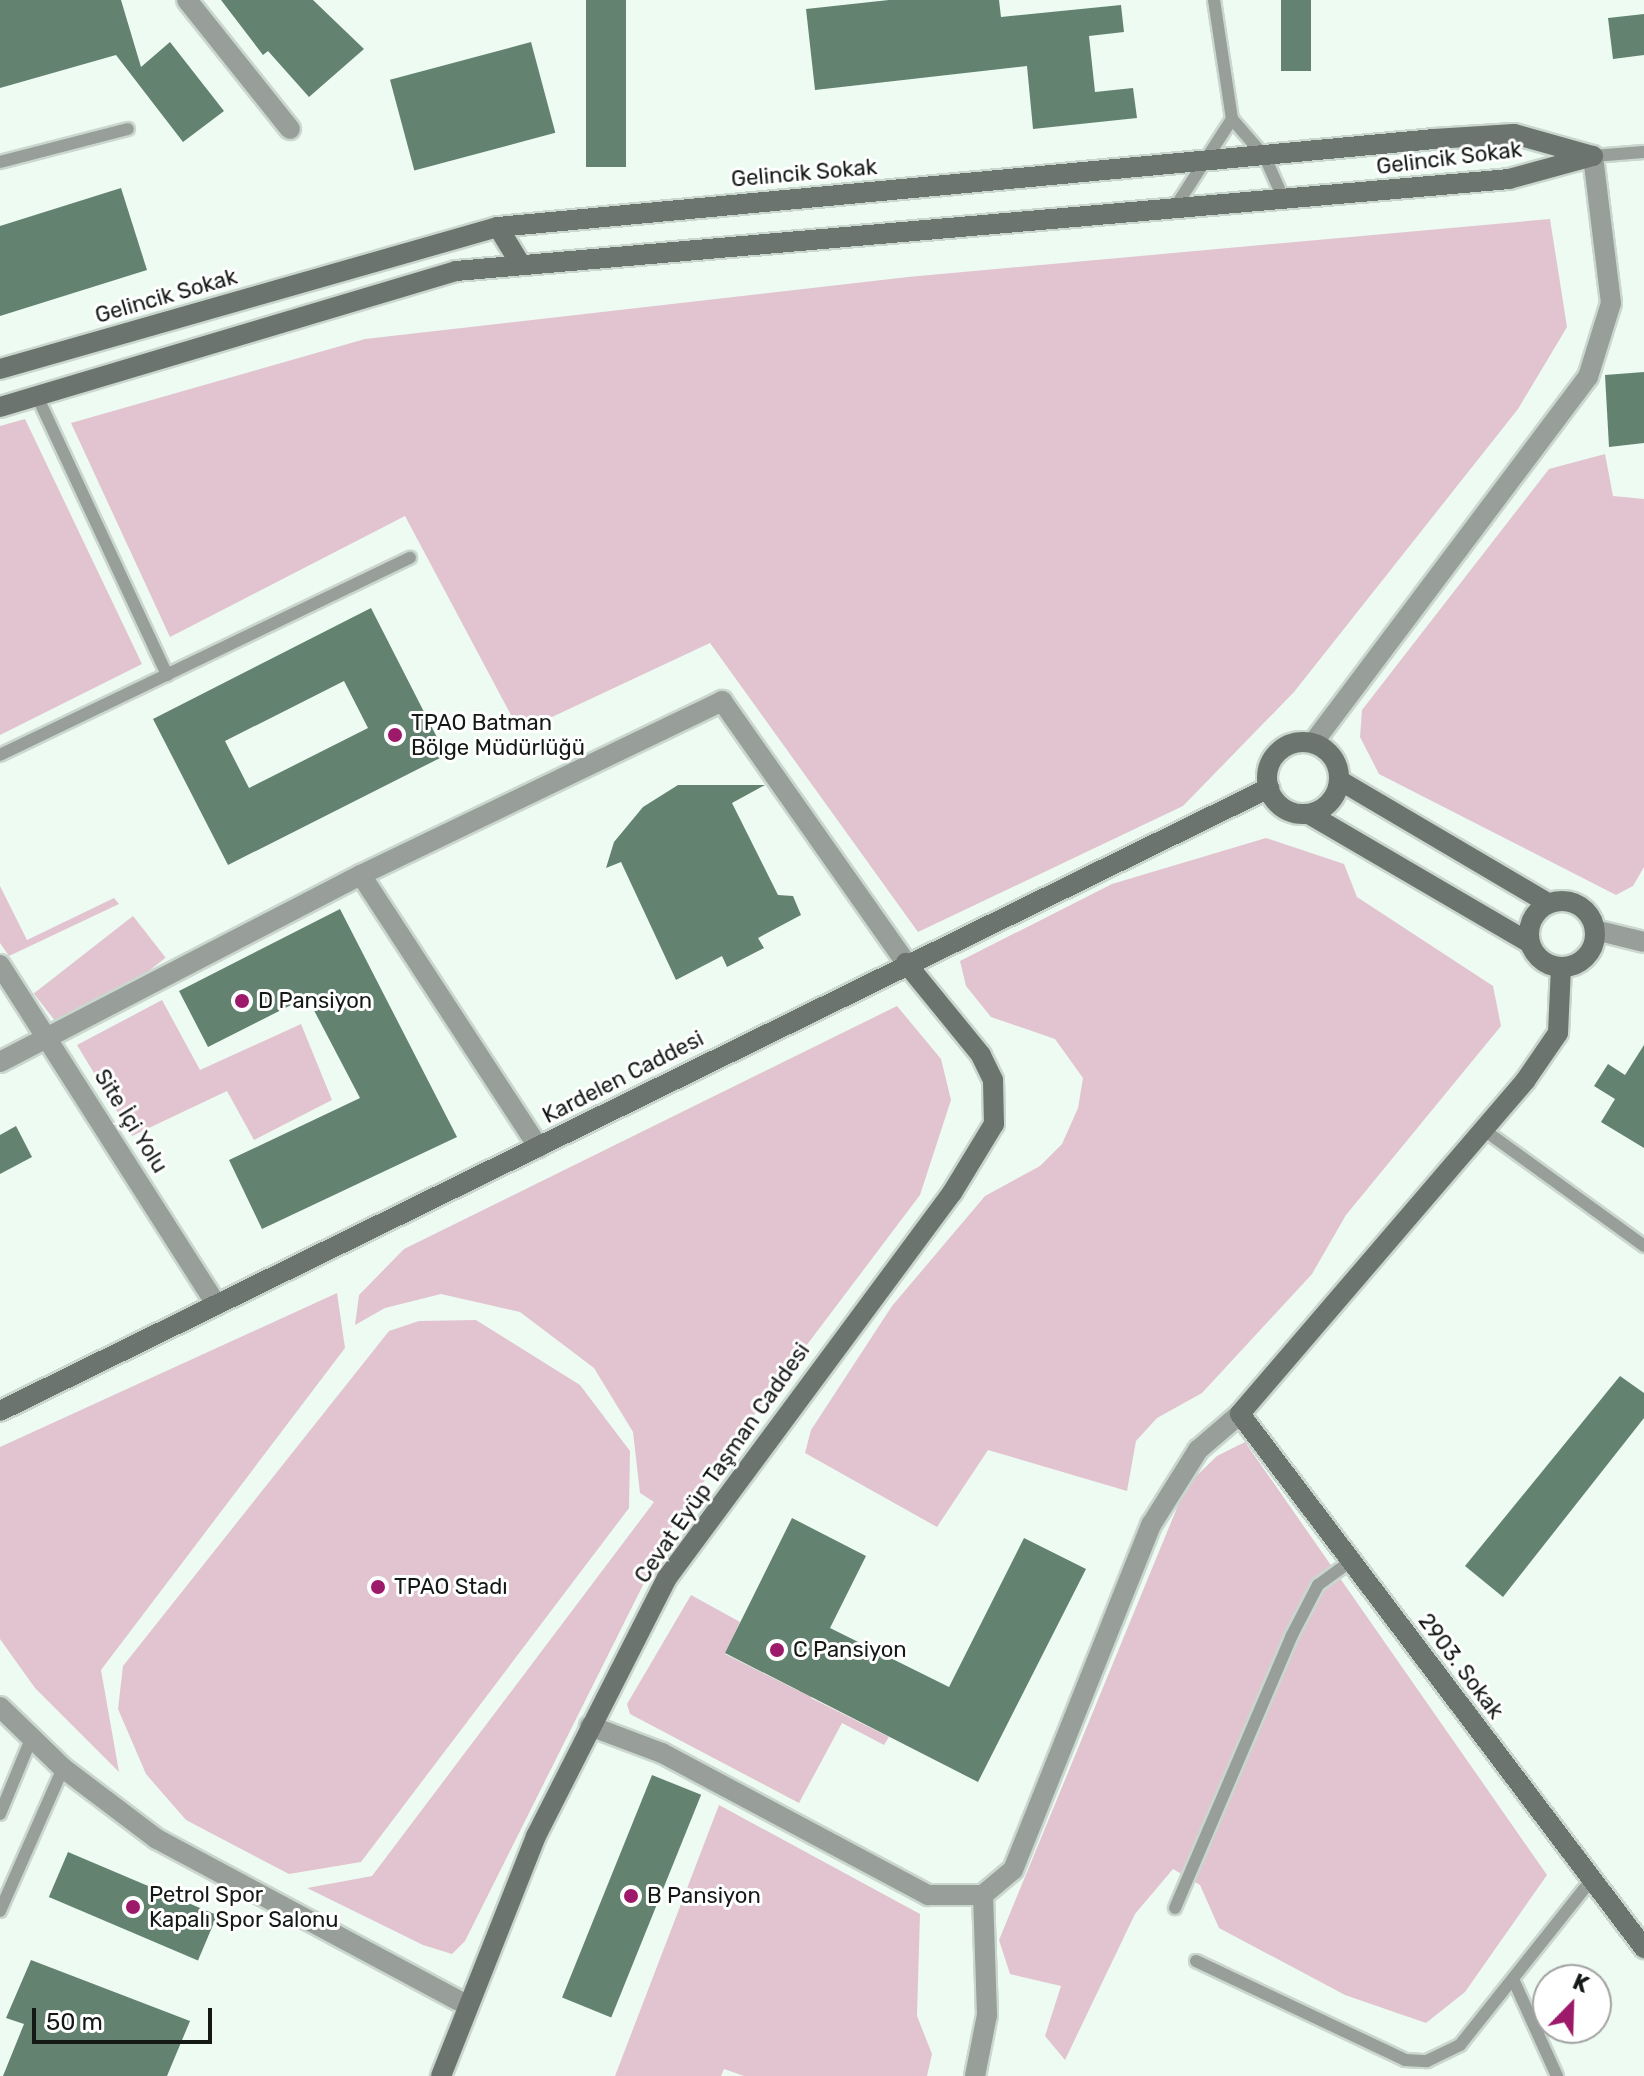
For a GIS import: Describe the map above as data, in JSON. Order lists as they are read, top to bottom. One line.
{"streets":{"street":["Gelincik Sokak","Kardelen Caddesi","Site İçi Yolu","Cevat Eyüp Taşman Caddesi","2903. Sokak"]},"crossings":[["Kardelen Caddesi","Site İçi Yolu"],["Kardelen Caddesi","Cevat Eyüp Taşman Caddesi"]],"places":["TPAO Batman Bölge Müdürlüğü","D Pansiyon","TPAO Stadı","C Pansiyon","B Pansiyon","Petrol Spor Kapalı Spor Salonu"],"scale_bar":"50 m","north":"top right"}
